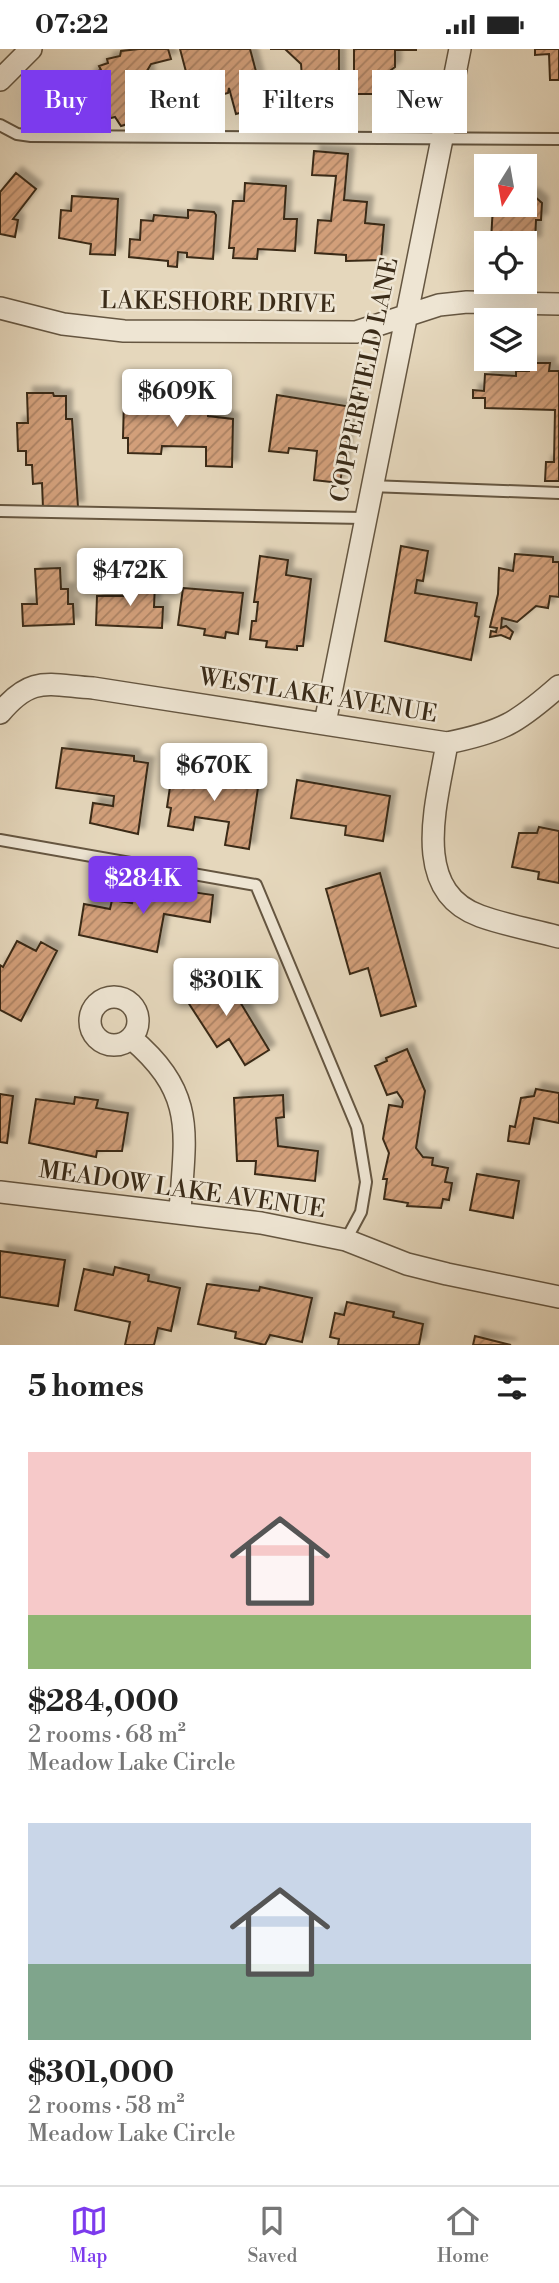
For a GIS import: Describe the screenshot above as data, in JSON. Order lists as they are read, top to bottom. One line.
{"streets":{"street":["LAKESHORE DRIVE","COPPERFIELD LANE","WESTLAKE AVENUE","MEADOW LAKE AVENUE"]},"crossings":[["LAKESHORE DRIVE","COPPERFIELD LANE"],["COPPERFIELD LANE","WESTLAKE AVENUE"]],"north":"bottom","page":{"status":"07:22","chip":["Buy","Rent","Filters","New"],"price":["$609K","$472K","$670K","$284K","$301K"],"heading":"5 homes","list":[{"name":"$284,000","note":"2 rooms · 68 m² · Meadow Lake Circle"},{"name":"$301,000","note":"2 rooms · 58 m² · Meadow Lake Circle"}],"tabs":["Map","Saved","Home"]}}
